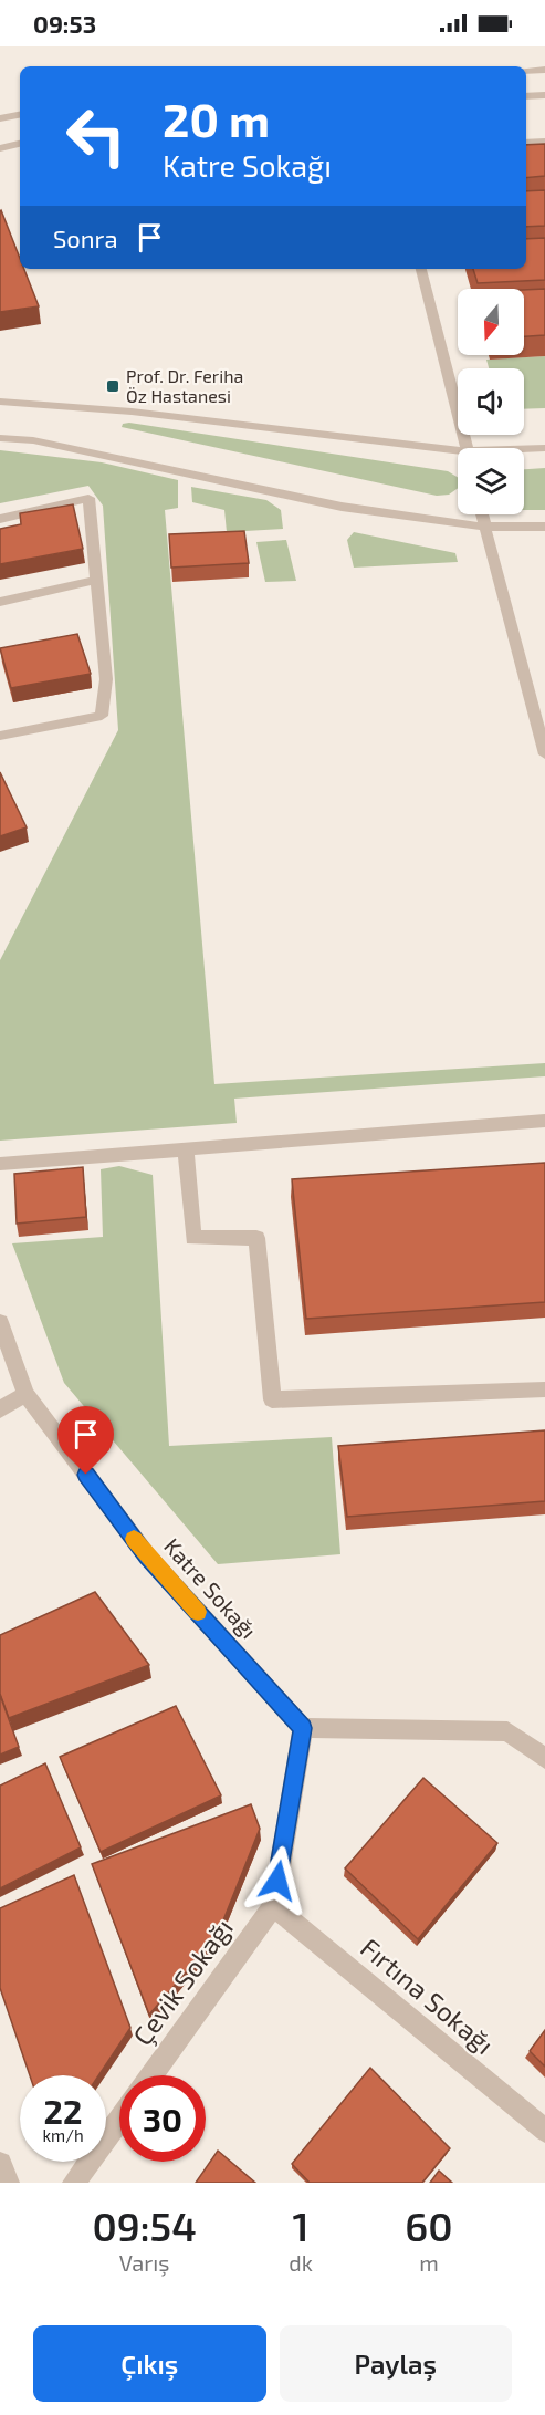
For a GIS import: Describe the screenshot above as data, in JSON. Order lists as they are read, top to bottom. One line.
{"streets":{"street":["Katre Sokağı","Çevik Sokağı","Fırtına Sokağı"]},"crossings":[["Çevik Sokağı","Fırtına Sokağı"]],"places":{"transit":["Prof. Dr. Feriha Öz Hastanesi"]},"north":"bottom","page":{"status":"09:53","turn":["20 m","Katre Sokağı"],"then":"Sonra","speed":"22 km/h","limit":"30","eta":["09:54","Varış","1","dk","60","m"],"buttons":["Çıkış","Paylaş"]}}
